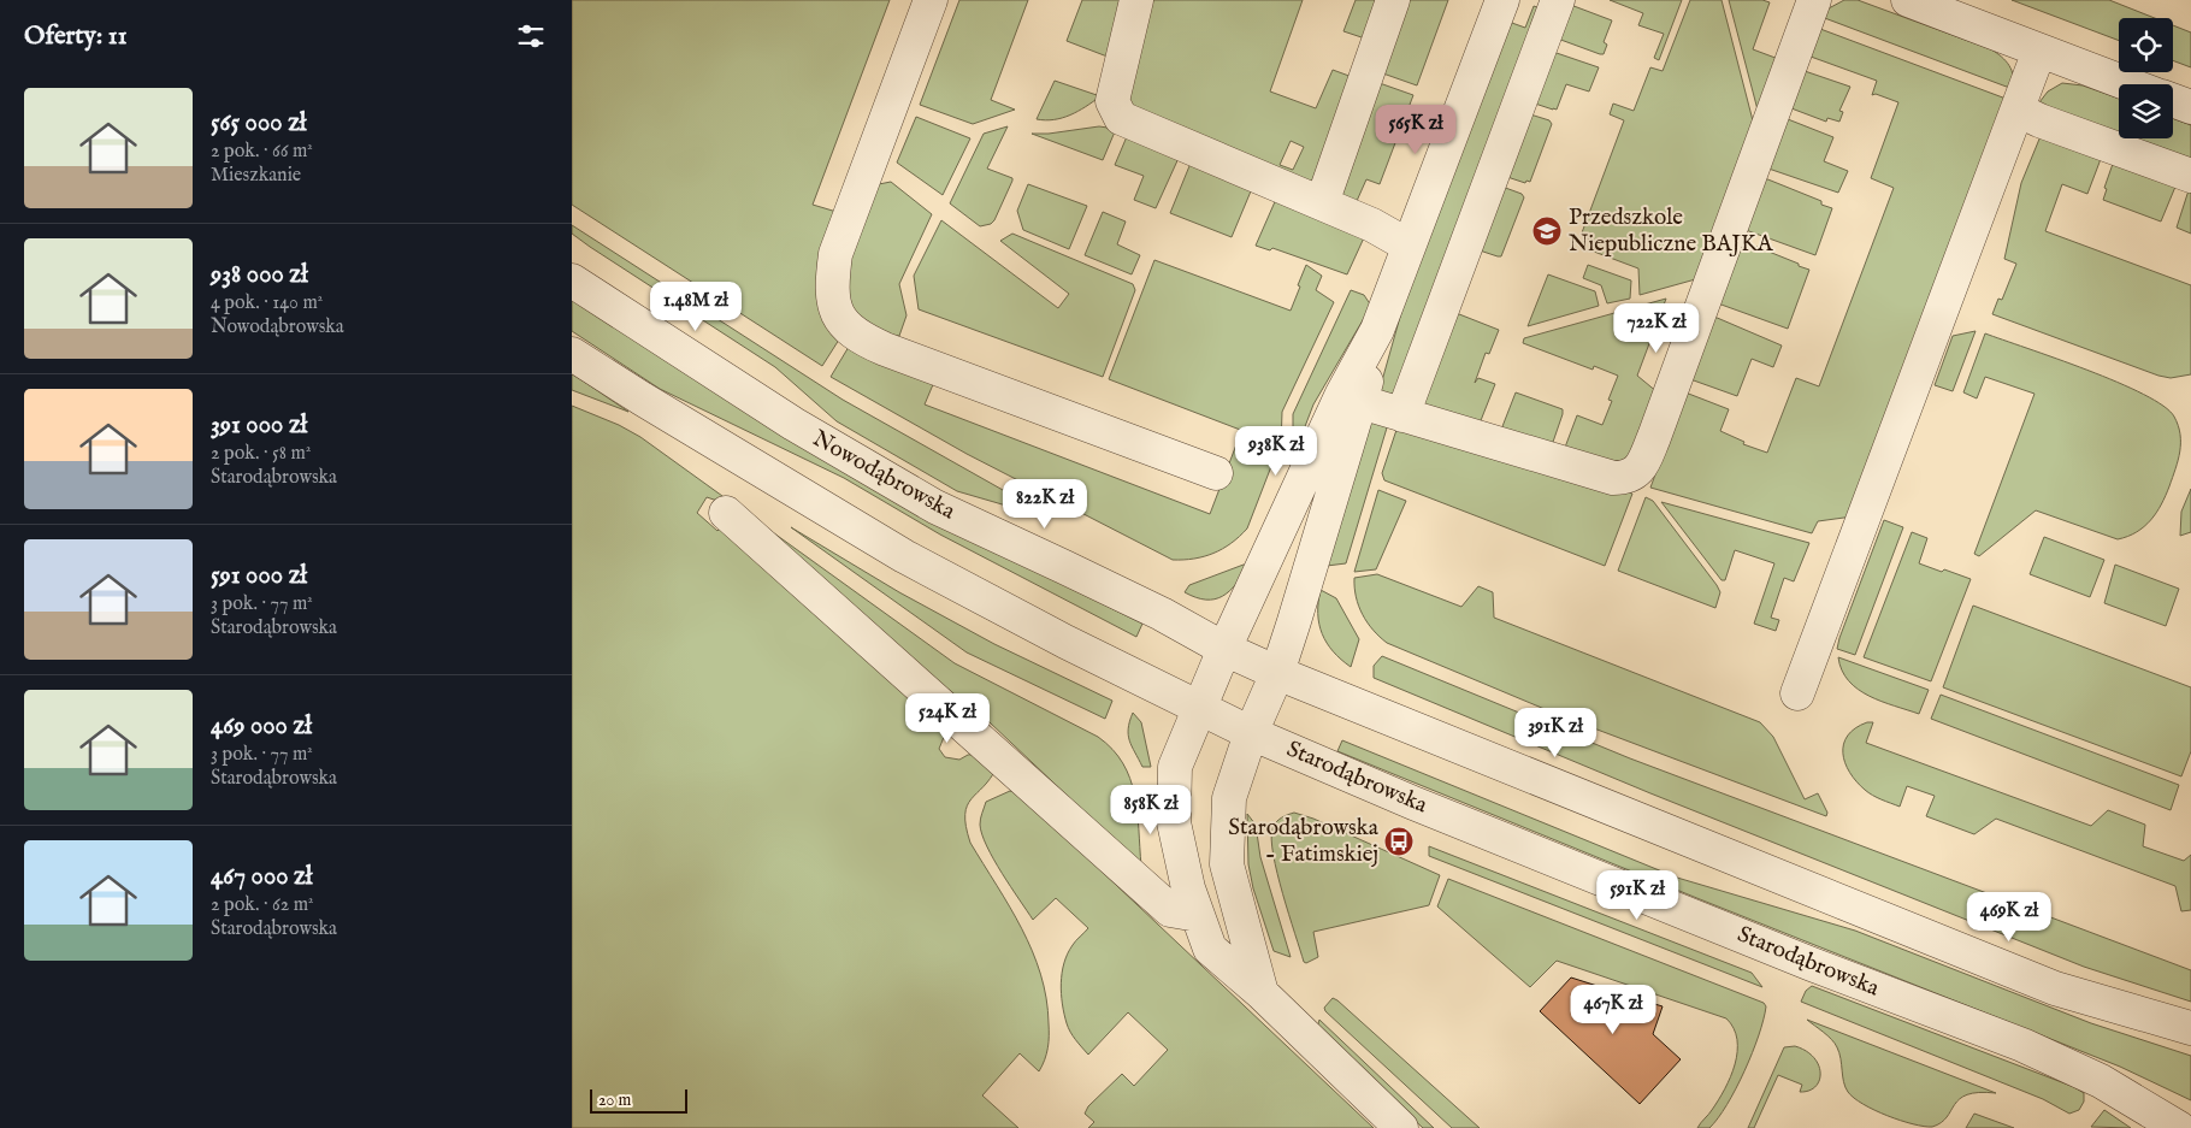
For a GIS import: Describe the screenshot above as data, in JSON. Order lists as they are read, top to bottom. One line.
{"streets":{"street":["Nowodąbrowska","Starodąbrowska"]},"places":{"school or university":["Przedszkole Niepubliczne BAJKA"],"bus stop":["Starodąbrowska - Fatimskiej"]},"scale_bar":"20 m","page":{"heading":"Oferty: 11","list":[{"name":"565 000 zł","note":"2 pok. · 66 m² · Mieszkanie"},{"name":"938 000 zł","note":"4 pok. · 140 m² · Nowodąbrowska"},{"name":"391 000 zł","note":"2 pok. · 58 m² · Starodąbrowska"},{"name":"591 000 zł","note":"3 pok. · 77 m² · Starodąbrowska"},{"name":"469 000 zł","note":"3 pok. · 77 m² · Starodąbrowska"},{"name":"467 000 zł","note":"2 pok. · 62 m² · Starodąbrowska"}],"price":["565K zł","1.48M zł","722K zł","938K zł","822K zł","524K zł","391K zł","858K zł","591K zł","469K zł","467K zł"],"scale":"20 m"}}
